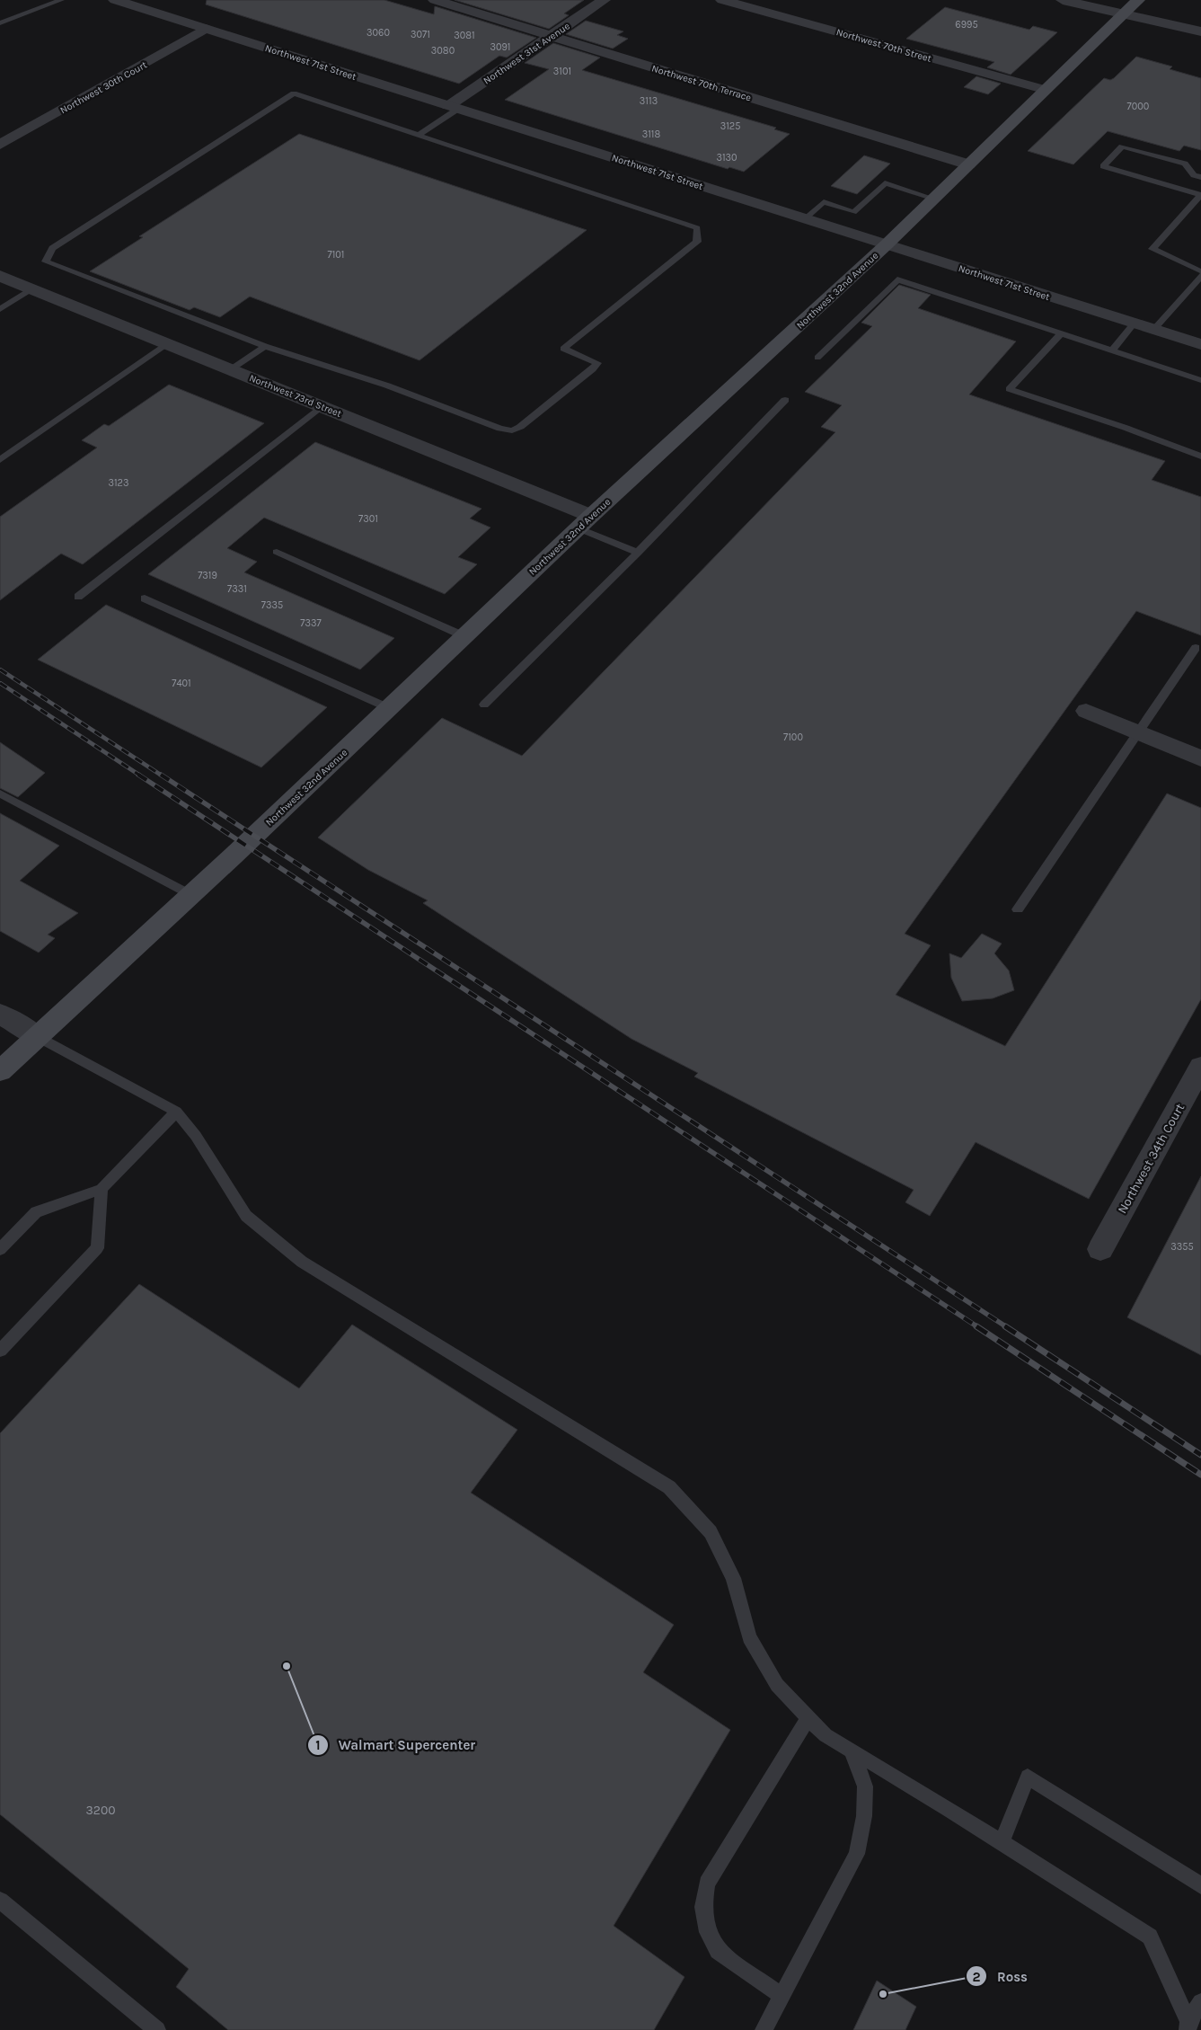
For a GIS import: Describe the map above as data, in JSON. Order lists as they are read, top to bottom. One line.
{"streets":{"main road":["Northwest 32nd Avenue"],"street":["Northwest 70th Street","Northwest 31st Avenue","Northwest 71st Street","Northwest 70th Terrace","Northwest 30th Court","Northwest 73rd Street","Northwest 34th Court"]},"crossings":[["Northwest 70th Street","Northwest 32nd Avenue"],["Northwest 31st Avenue","Northwest 71st Street"],["Northwest 31st Avenue","Northwest 70th Terrace"],["Northwest 71st Street","Northwest 30th Court"],["Northwest 71st Street","Northwest 32nd Avenue"],["Northwest 70th Terrace","Northwest 32nd Avenue"],["Northwest 32nd Avenue","Northwest 73rd Street"]],"places":["Walmart Supercenter","Ross"],"house_numbers":["6995","3060","3071","3081","3091","3080","3101","3113","7000","3125","3118","3130","7101","3123","7301","7319","7331","7335","7337","7401","7100","3355","3200"]}
